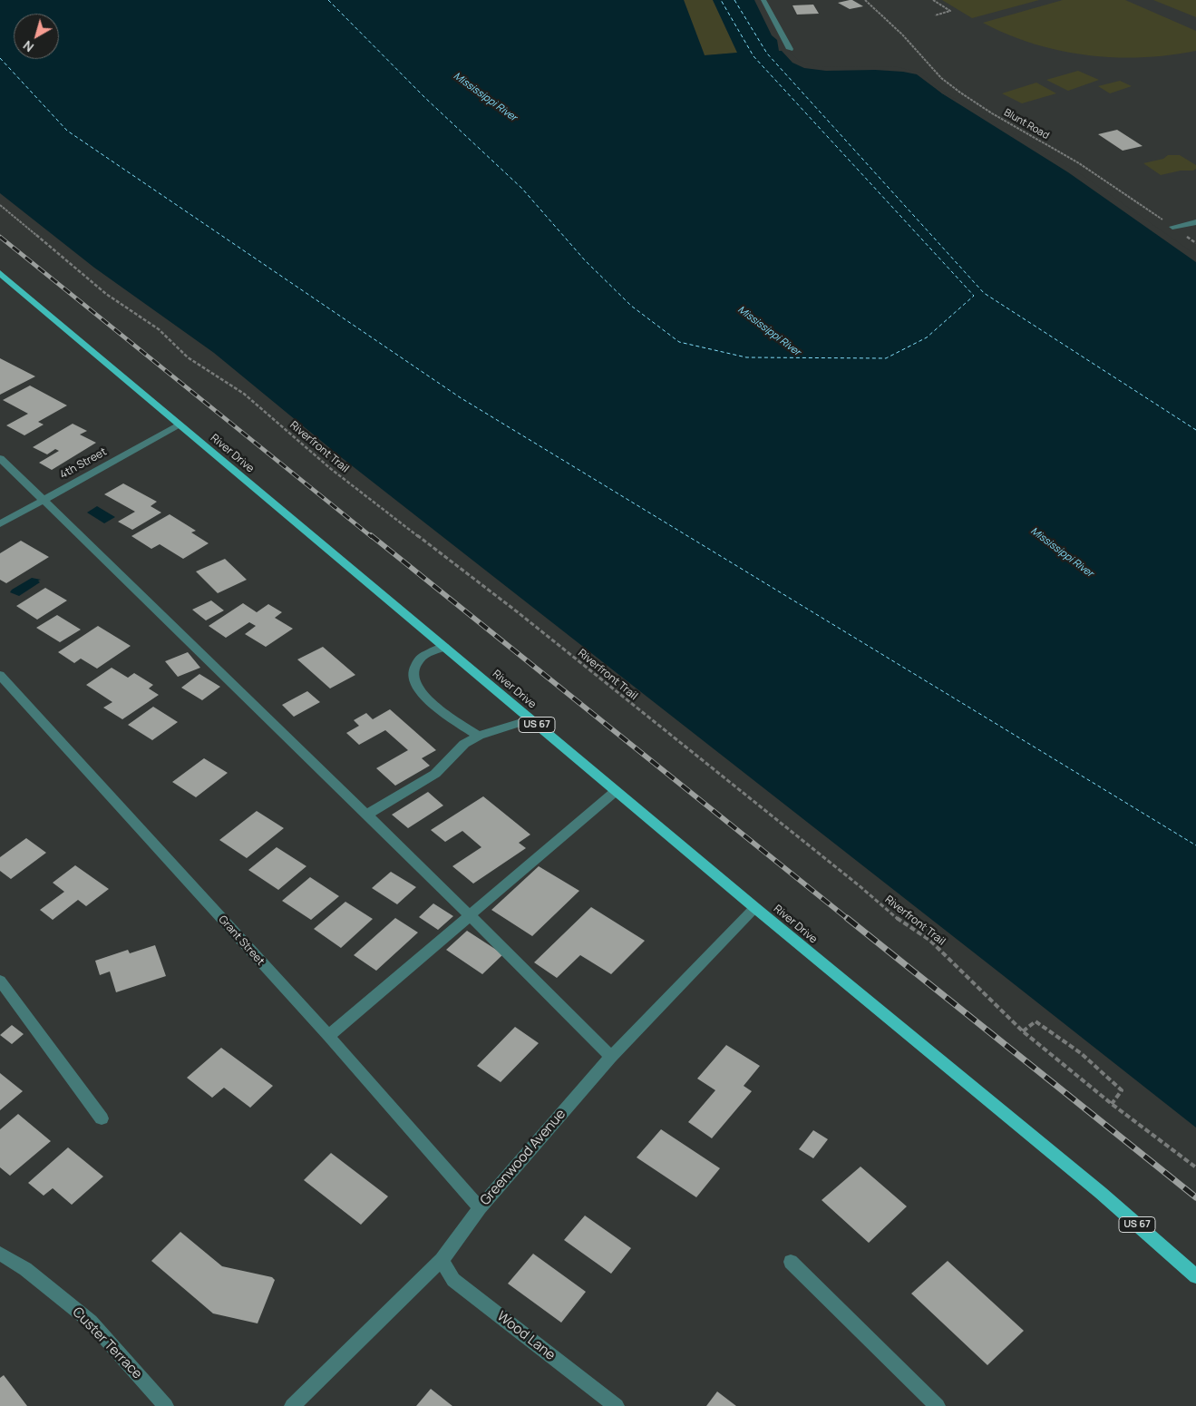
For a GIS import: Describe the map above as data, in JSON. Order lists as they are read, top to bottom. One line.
{"streets":{"main road":["River Drive","US 67"],"street":["4th Street","Grant Street","Greenwood Avenue","Wood Lane","Custer Terrace"],"path":["Blunt Road","Riverfront Trail"]},"crossings":[["River Drive","4th Street"],["River Drive","Greenwood Avenue"],["Grant Street","Greenwood Avenue"],["Greenwood Avenue","Wood Lane"]],"water":["Mississippi River"],"north":"bottom left"}
